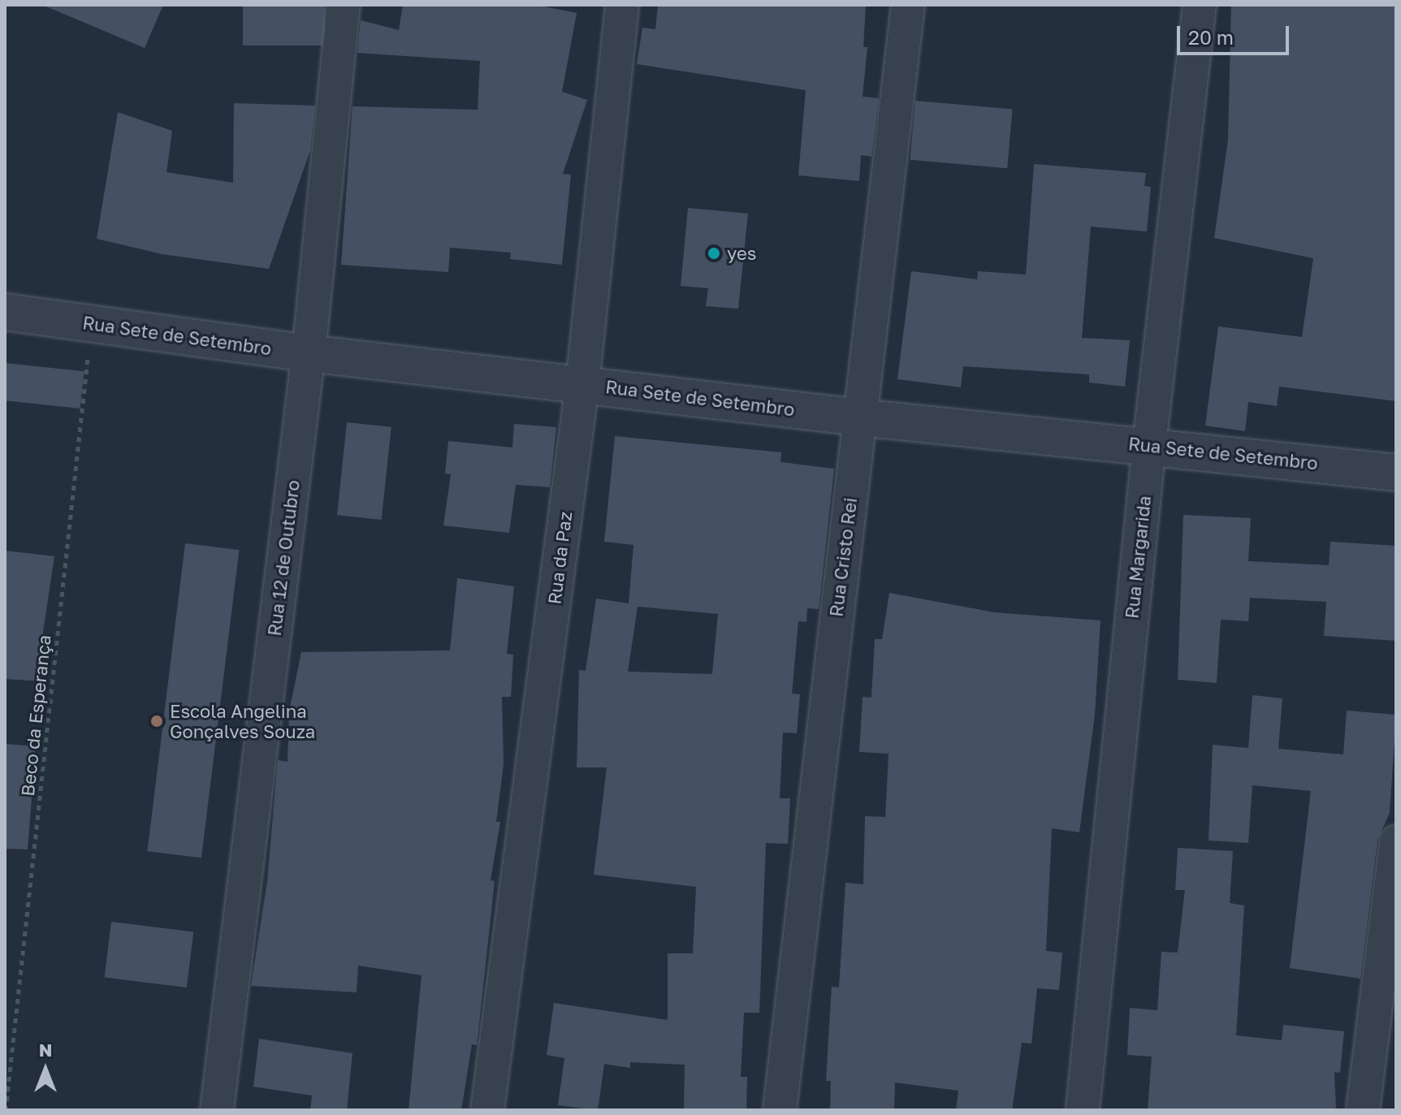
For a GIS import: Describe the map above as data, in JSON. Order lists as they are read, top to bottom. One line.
{"streets":{"street":["Rua Sete de Setembro","Rua Cristo Rei","Rua Margarida","Rua 12 de Outubro","Rua da Paz"],"path":["Beco da Esperança"]},"crossings":[["Rua Sete de Setembro","Rua Cristo Rei"],["Rua Sete de Setembro","Rua Margarida"],["Rua Sete de Setembro","Rua 12 de Outubro"],["Rua Sete de Setembro","Rua da Paz"],["Rua Sete de Setembro","Beco da Esperança"]],"places":["yes","Escola Angelina Gonçalves Souza"],"scale_bar":"20 m","north":"top"}
